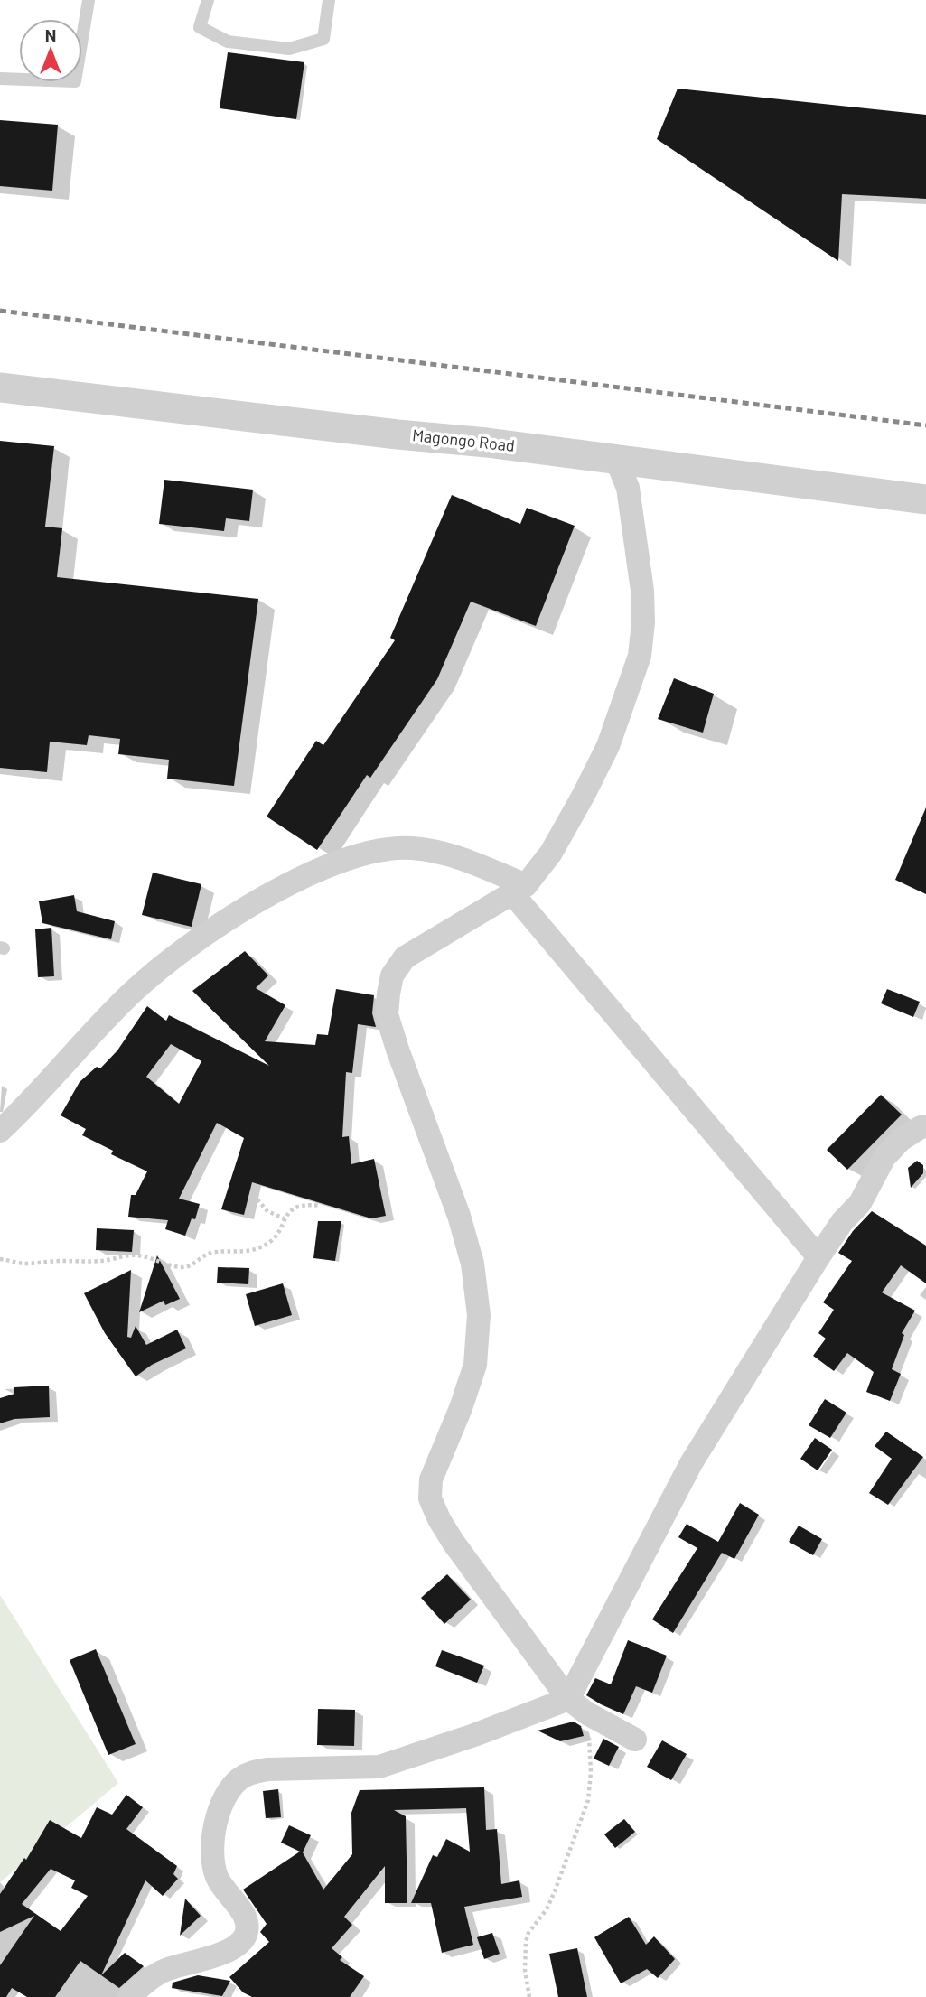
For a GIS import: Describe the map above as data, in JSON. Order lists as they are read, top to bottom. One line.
{"streets":{"street":["Magongo Road"]},"north":"top"}
